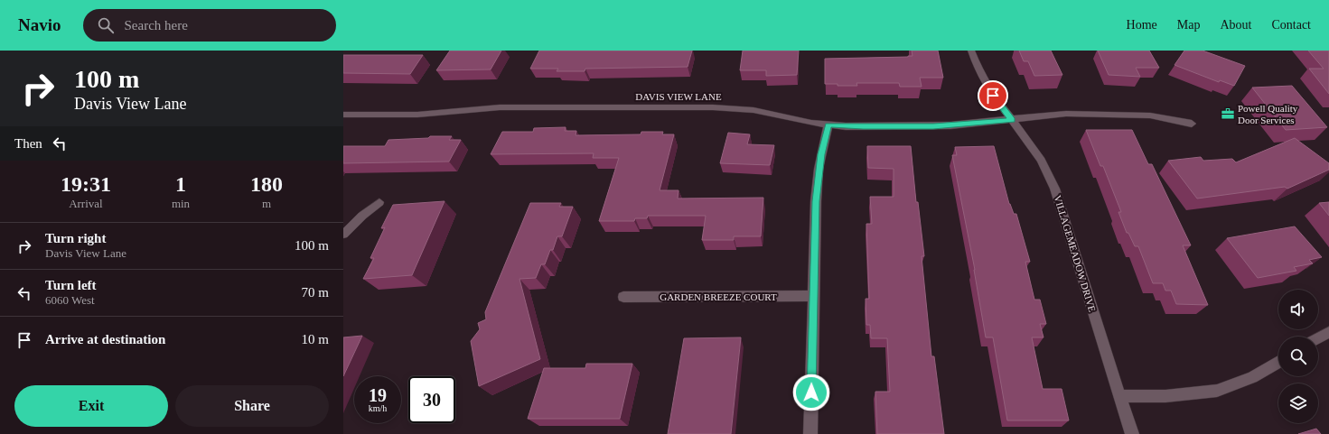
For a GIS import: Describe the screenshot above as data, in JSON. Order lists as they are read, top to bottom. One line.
{"streets":{"street":["DAVIS VIEW LANE","VILLAGEMEADOW DRIVE","GARDEN BREEZE COURT"]},"crossings":[["DAVIS VIEW LANE","VILLAGEMEADOW DRIVE"]],"places":{"office":["Powell Quality Door Services"]},"page":{"header":"Navio","search":"Search here","nav":["Home","Map","About","Contact"],"turn":["100 m","Davis View Lane"],"then":"Then","eta":["19:31","Arrival","1","min","180","m"],"list":[{"name":"Turn right","note":"Davis View Lane","value":"100 m"},{"name":"Turn left","note":"6060 West","value":"70 m"},{"name":"Arrive at destination","value":"10 m"}],"speed":"19 km/h","limit":"30","buttons":["Exit","Share"]}}
